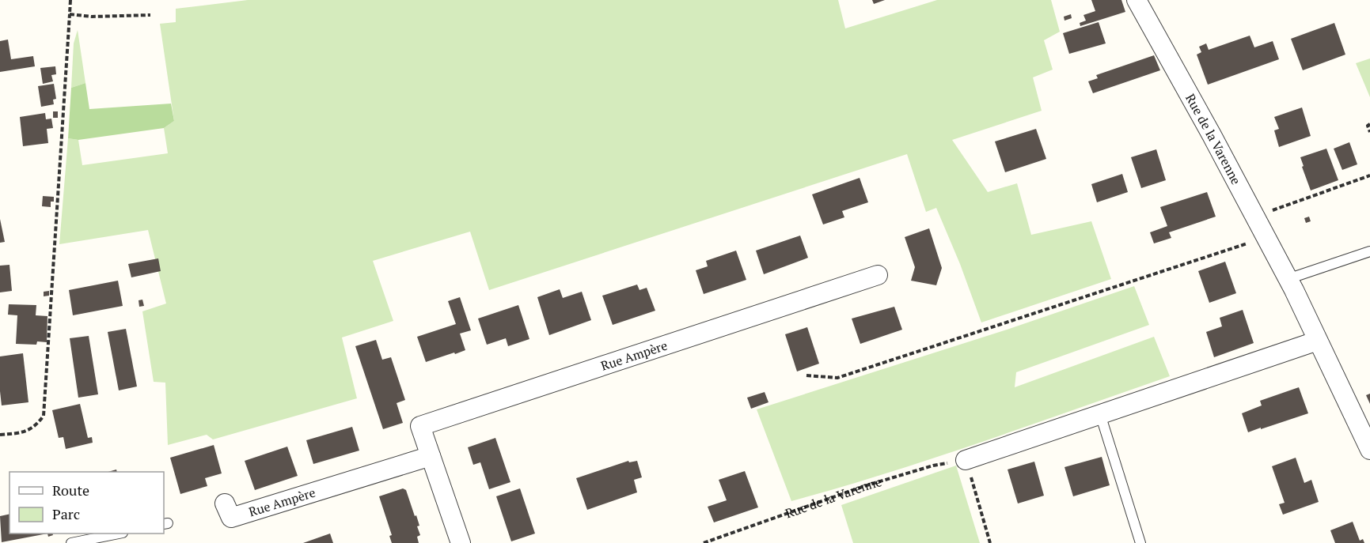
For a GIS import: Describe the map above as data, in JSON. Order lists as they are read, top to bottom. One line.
{"streets":{"street":["Rue de la Varenne","Rue Ampère"]},"legend":["Route","Parc"]}
